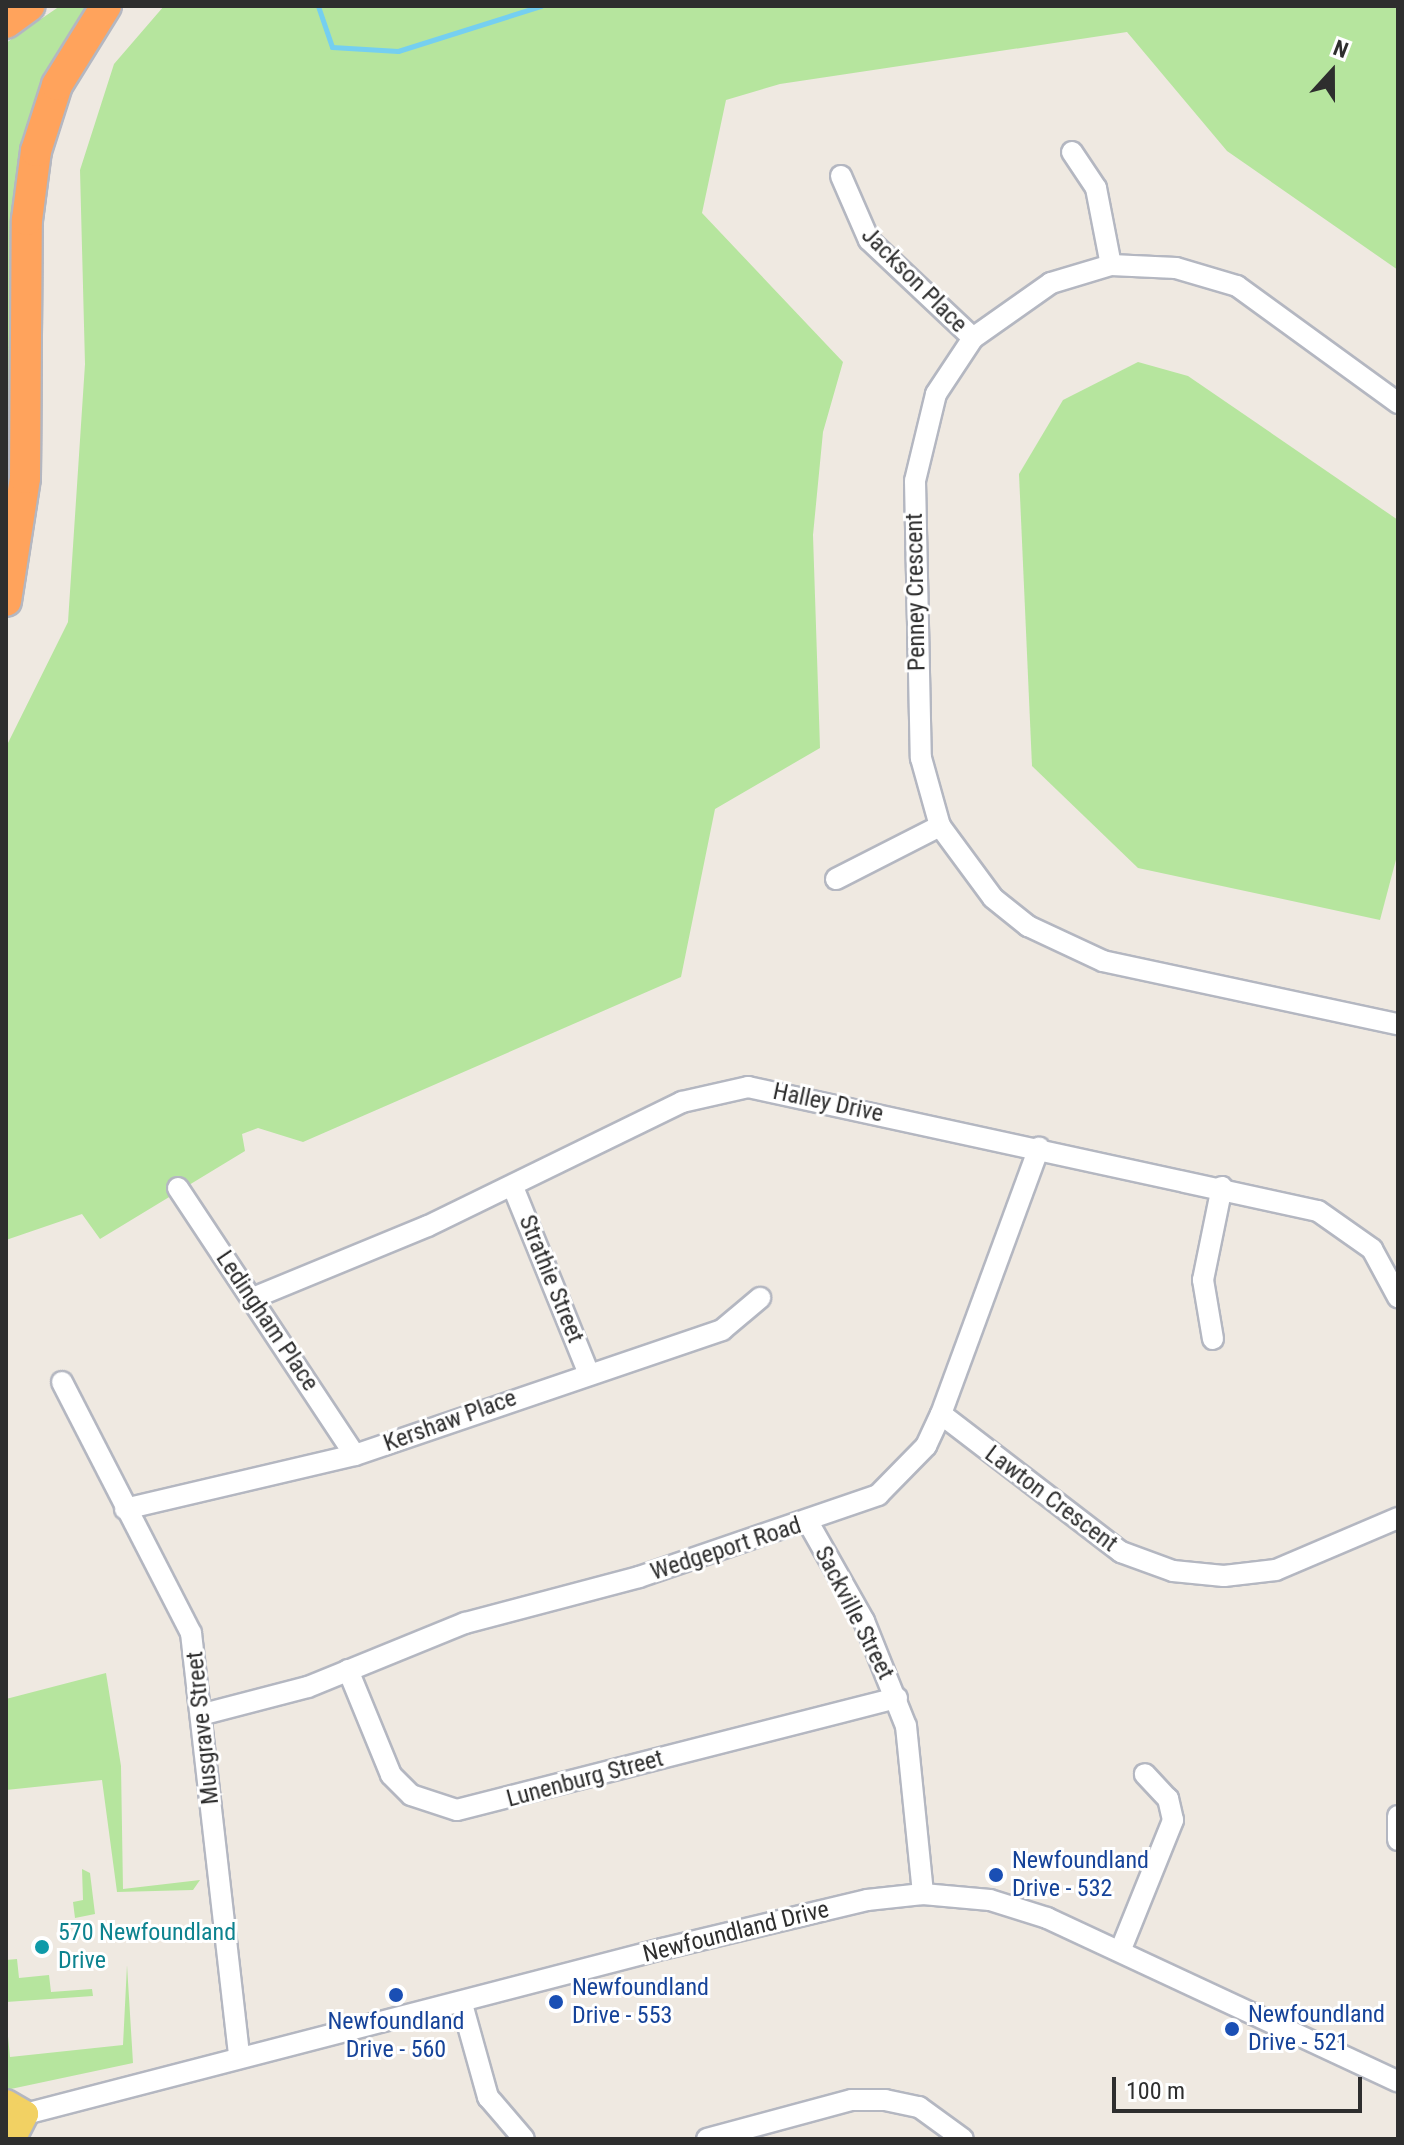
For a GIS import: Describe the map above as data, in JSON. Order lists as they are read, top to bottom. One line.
{"streets":{"street":["Jackson Place","Penney Crescent","Halley Drive","Strathie Street","Ledingham Place","Kershaw Place","Lawton Crescent","Wedgeport Road","Sackville Street","Musgrave Street","Lunenburg Street","Newfoundland Drive"]},"crossings":[["Jackson Place","Penney Crescent"],["Halley Drive","Strathie Street"],["Halley Drive","Ledingham Place"],["Halley Drive","Wedgeport Road"],["Strathie Street","Kershaw Place"],["Ledingham Place","Kershaw Place"],["Kershaw Place","Musgrave Street"],["Lawton Crescent","Wedgeport Road"],["Wedgeport Road","Sackville Street"],["Wedgeport Road","Musgrave Street"],["Wedgeport Road","Lunenburg Street"],["Sackville Street","Lunenburg Street"],["Sackville Street","Newfoundland Drive"],["Musgrave Street","Newfoundland Drive"]],"places":["Newfoundland Drive - 532","570 Newfoundland Drive","Newfoundland Drive - 560","Newfoundland Drive - 553","Newfoundland Drive - 521"],"scale_bar":"100 m","north":"top"}
